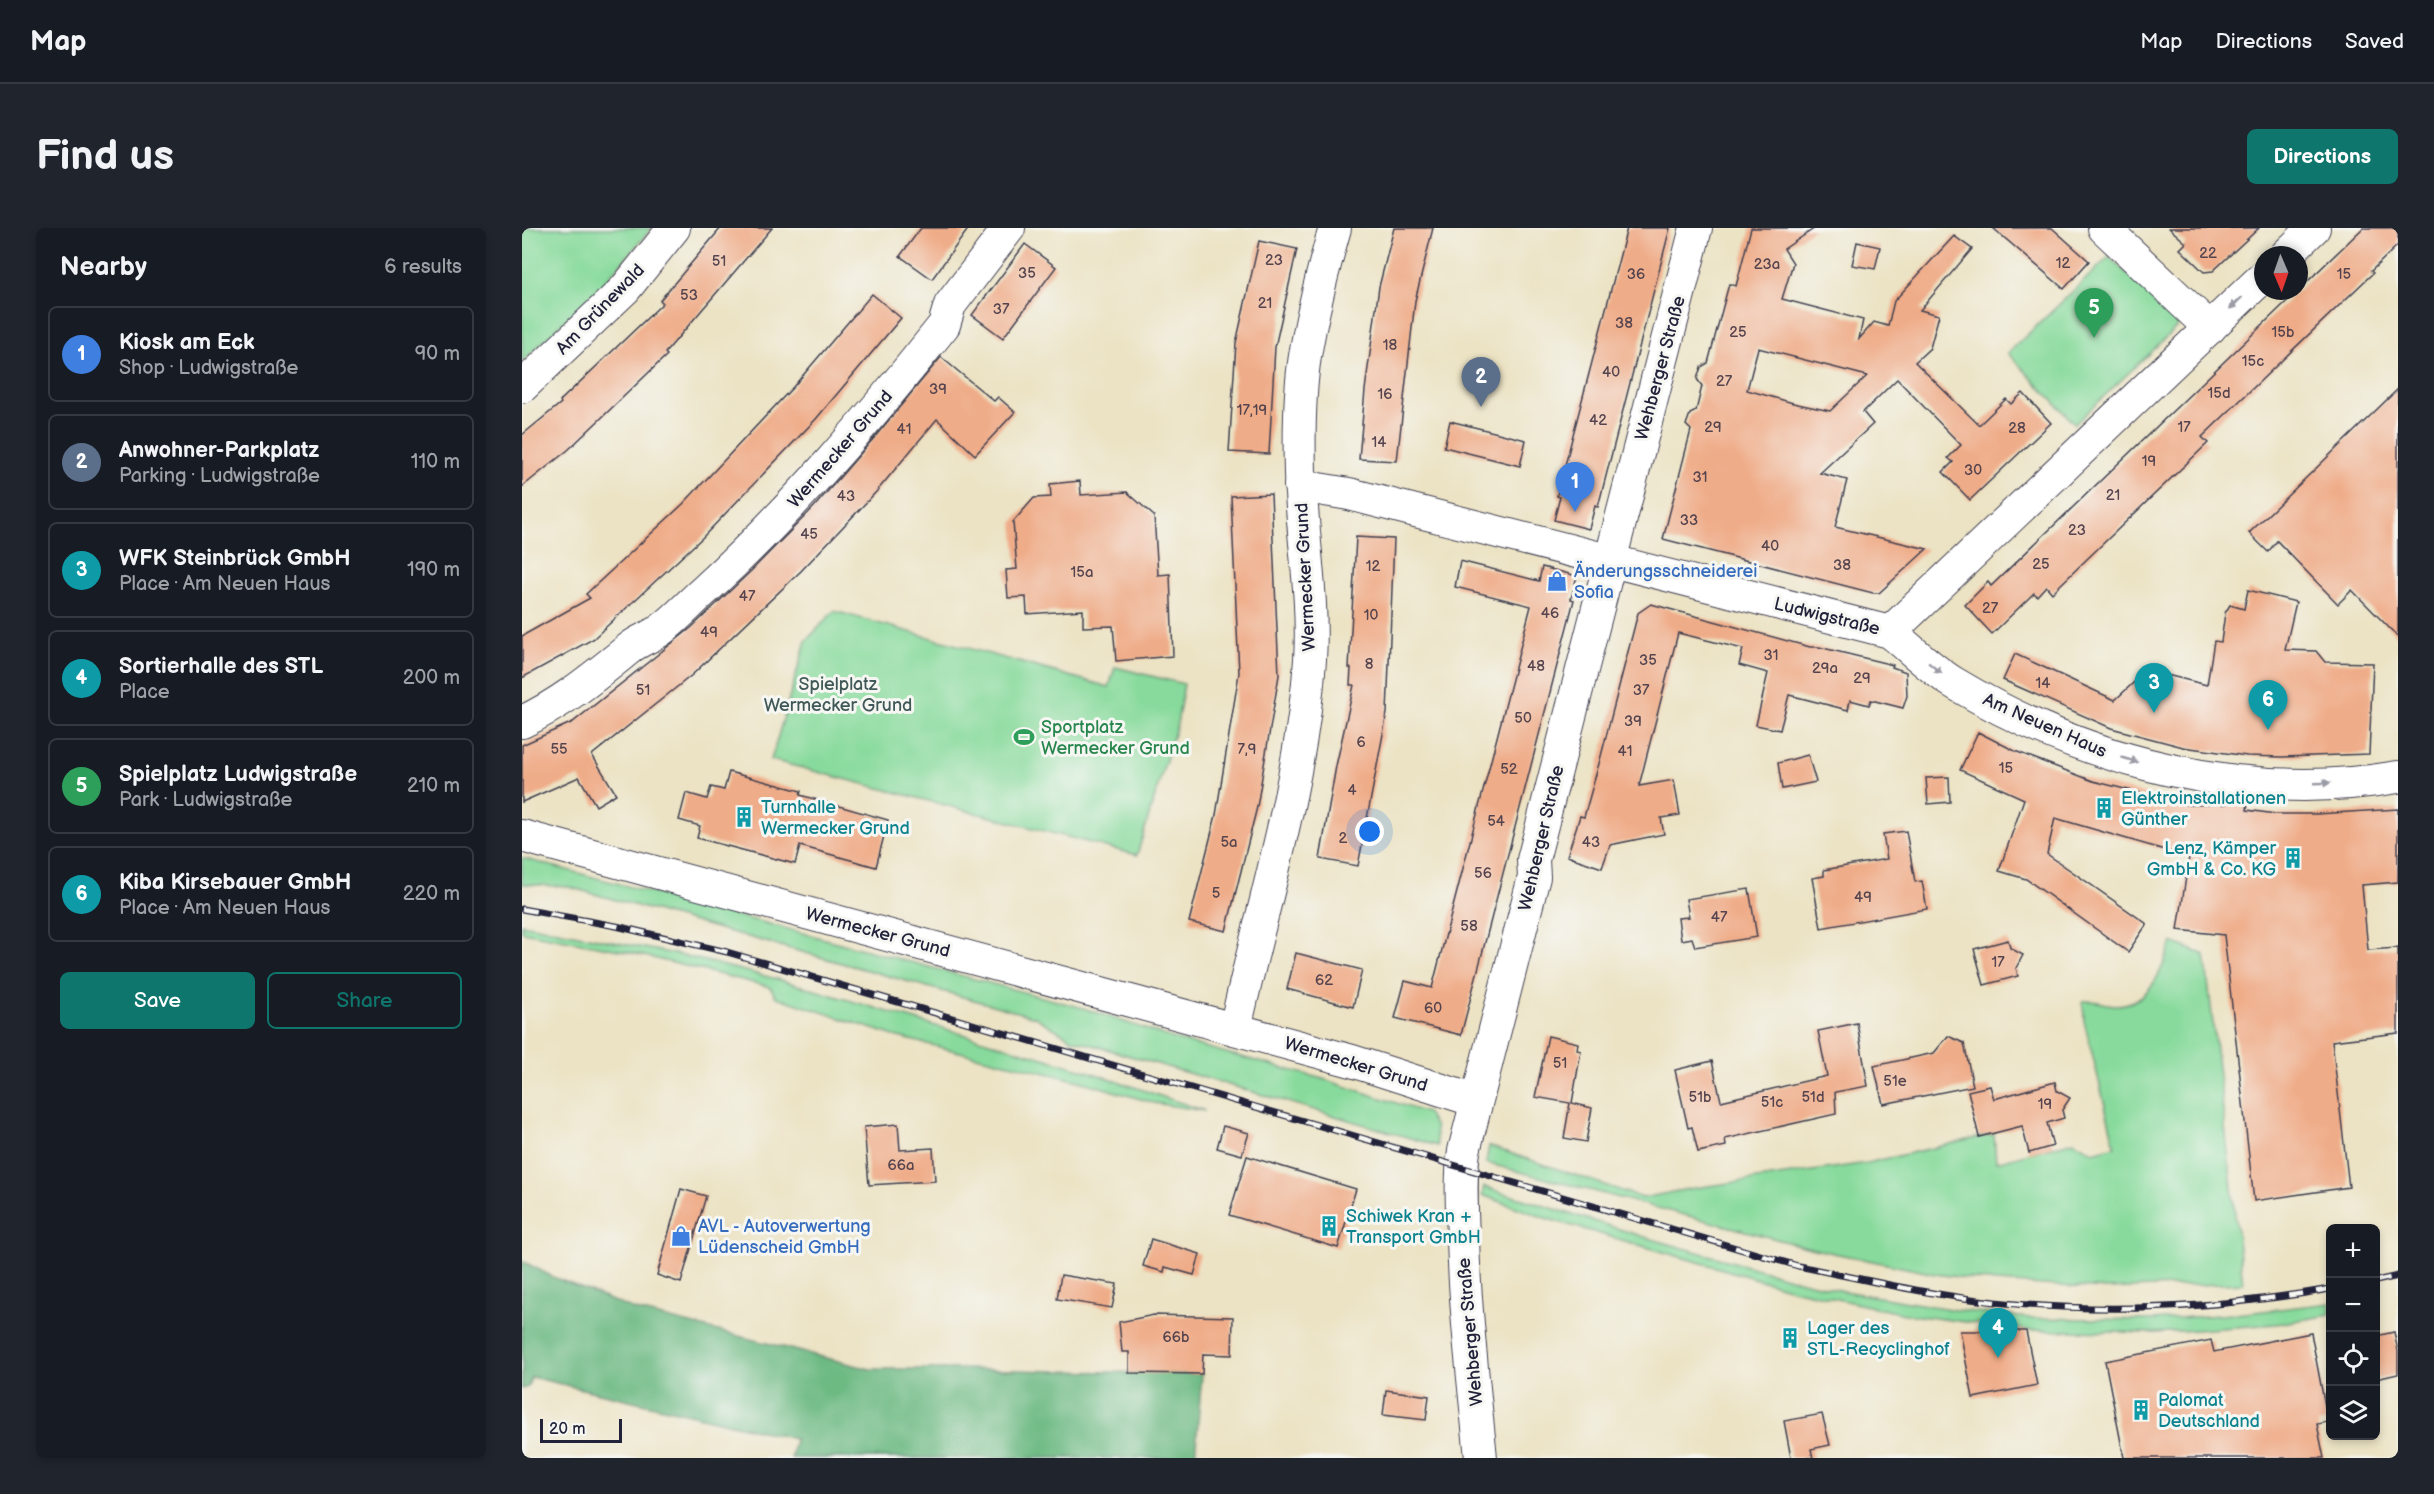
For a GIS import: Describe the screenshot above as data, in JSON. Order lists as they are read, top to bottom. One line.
{"streets":{"street":["Am Grünewald","Wehberger Straße","Wermecker Grund","Ludwigstraße","Am Neuen Haus"]},"crossings":[["Wehberger Straße","Wermecker Grund"],["Wehberger Straße","Ludwigstraße"],["Wermecker Grund","Ludwigstraße"],["Ludwigstraße","Am Neuen Haus"]],"one_way":["Am Neuen Haus"],"parks":["Spielplatz Wermecker Grund"],"places":{"shop":["Änderungsschneiderei Sofia","AVL - Autoverwertung Lüdenscheid GmbH"],"sports":["Sportplatz Wermecker Grund"],"building":["Elektroinstallationen Günther","Turnhalle Wermecker Grund","Lenz, Kämper GmbH & Co. KG","Schiwek Kran + Transport GmbH","Lager des STL-Recyclinghof","Palomat Deutschland"]},"house_numbers":["22","23","51","12","23a","35","36","15","53","21","37","38","25","15b","18","15c","40","27","39","15d","16","17,19","42","29","17","28","41","14","19","30","31","21","43","33","23","45","40","25","38","12","15a","47","27","46","10","49","31","35","8","48","29a","29","14","51","37","50","39","6","55","7,9","41","15","52","4","54","2","5a","43","56","5","49","47","58","17","62","60","51","51e","51b","51d","51c","19","66a","66b"],"scale_bar":"20 m","north":"bottom","page":{"header":"Map","nav":["Map","Directions","Saved"],"buttons":["Directions",["Save","Share"]],"title":"Find us","heading":["Nearby","6 results"],"pins":["5","2","1","3","6","4"],"list":[{"mark":"1","name":"Kiosk am Eck","note":"Shop · Ludwigstraße","value":"90 m"},{"mark":"2","name":"Anwohner-Parkplatz","note":"Parking · Ludwigstraße","value":"110 m"},{"mark":"3","name":"WFK Steinbrück GmbH","note":"Place · Am Neuen Haus","value":"190 m"},{"mark":"4","name":"Sortierhalle des STL","note":"Place","value":"200 m"},{"mark":"5","name":"Spielplatz Ludwigstraße","note":"Park · Ludwigstraße","value":"210 m"},{"mark":"6","name":"Kiba Kirsebauer GmbH","note":"Place · Am Neuen Haus","value":"220 m"}],"map_buttons":["+","−"],"scale":"20 m"}}
